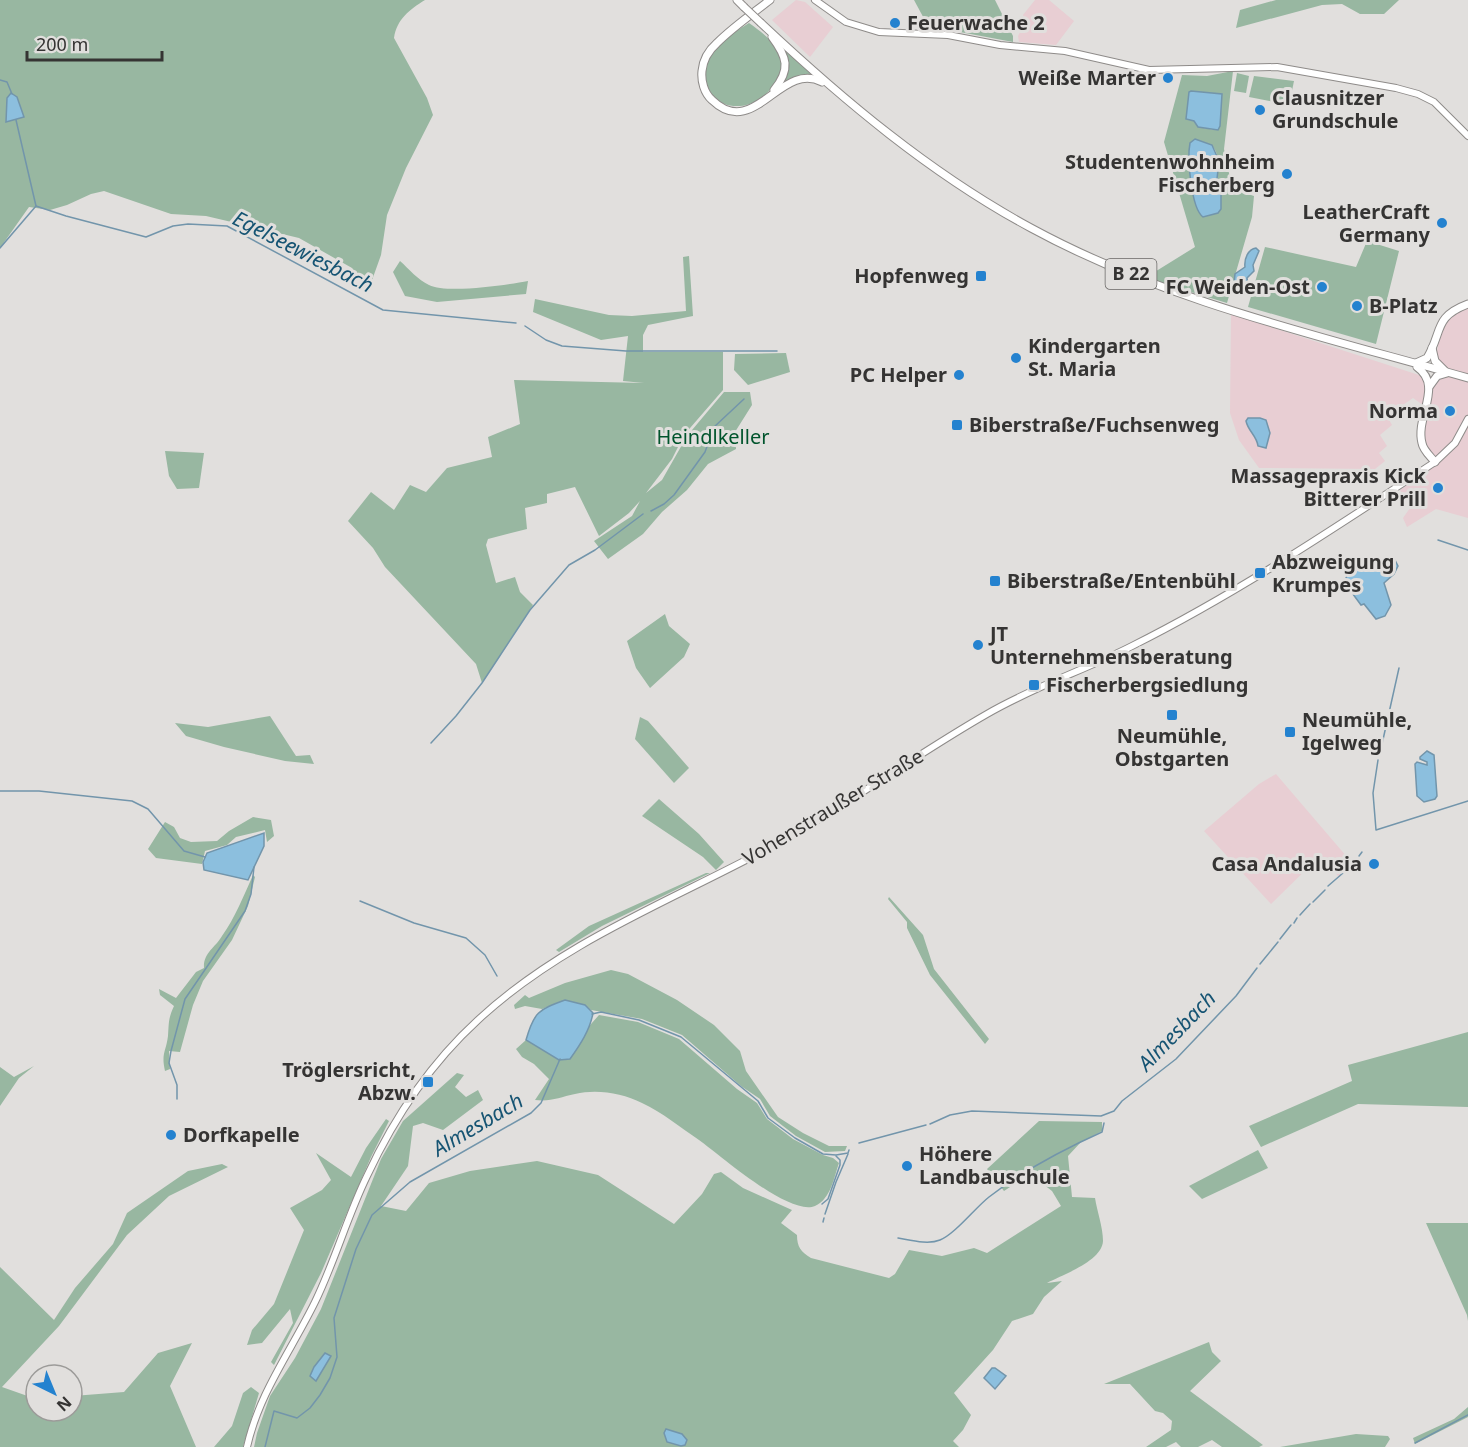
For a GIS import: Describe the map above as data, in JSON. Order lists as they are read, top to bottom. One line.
{"streets":{"main road":["B 22","Vohenstraußer Straße"]},"water":["Egelseewiesbach","Almesbach"],"parks":["Heindlkeller"],"places":{"other":["Feuerwache 2","Weiße Marter","Clausnitzer Grundschule","Studentenwohnheim Fischerberg","LeatherCraft Germany","FC Weiden-Ost","B-Platz","Kindergarten St. Maria","PC Helper","Norma","Massagepraxis Kick Bitterer Prill","JT Unternehmensberatung","Casa Andalusia","Dorfkapelle","Höhere Landbauschule"],"transit":["Hopfenweg","Biberstraße/Fuchsenweg","Abzweigung Krumpes","Biberstraße/Entenbühl","Fischerbergsiedlung","Neumühle, Obstgarten","Neumühle, Igelweg","Tröglersricht, Abzw."]},"scale_bar":"200 m","north":"bottom right"}
